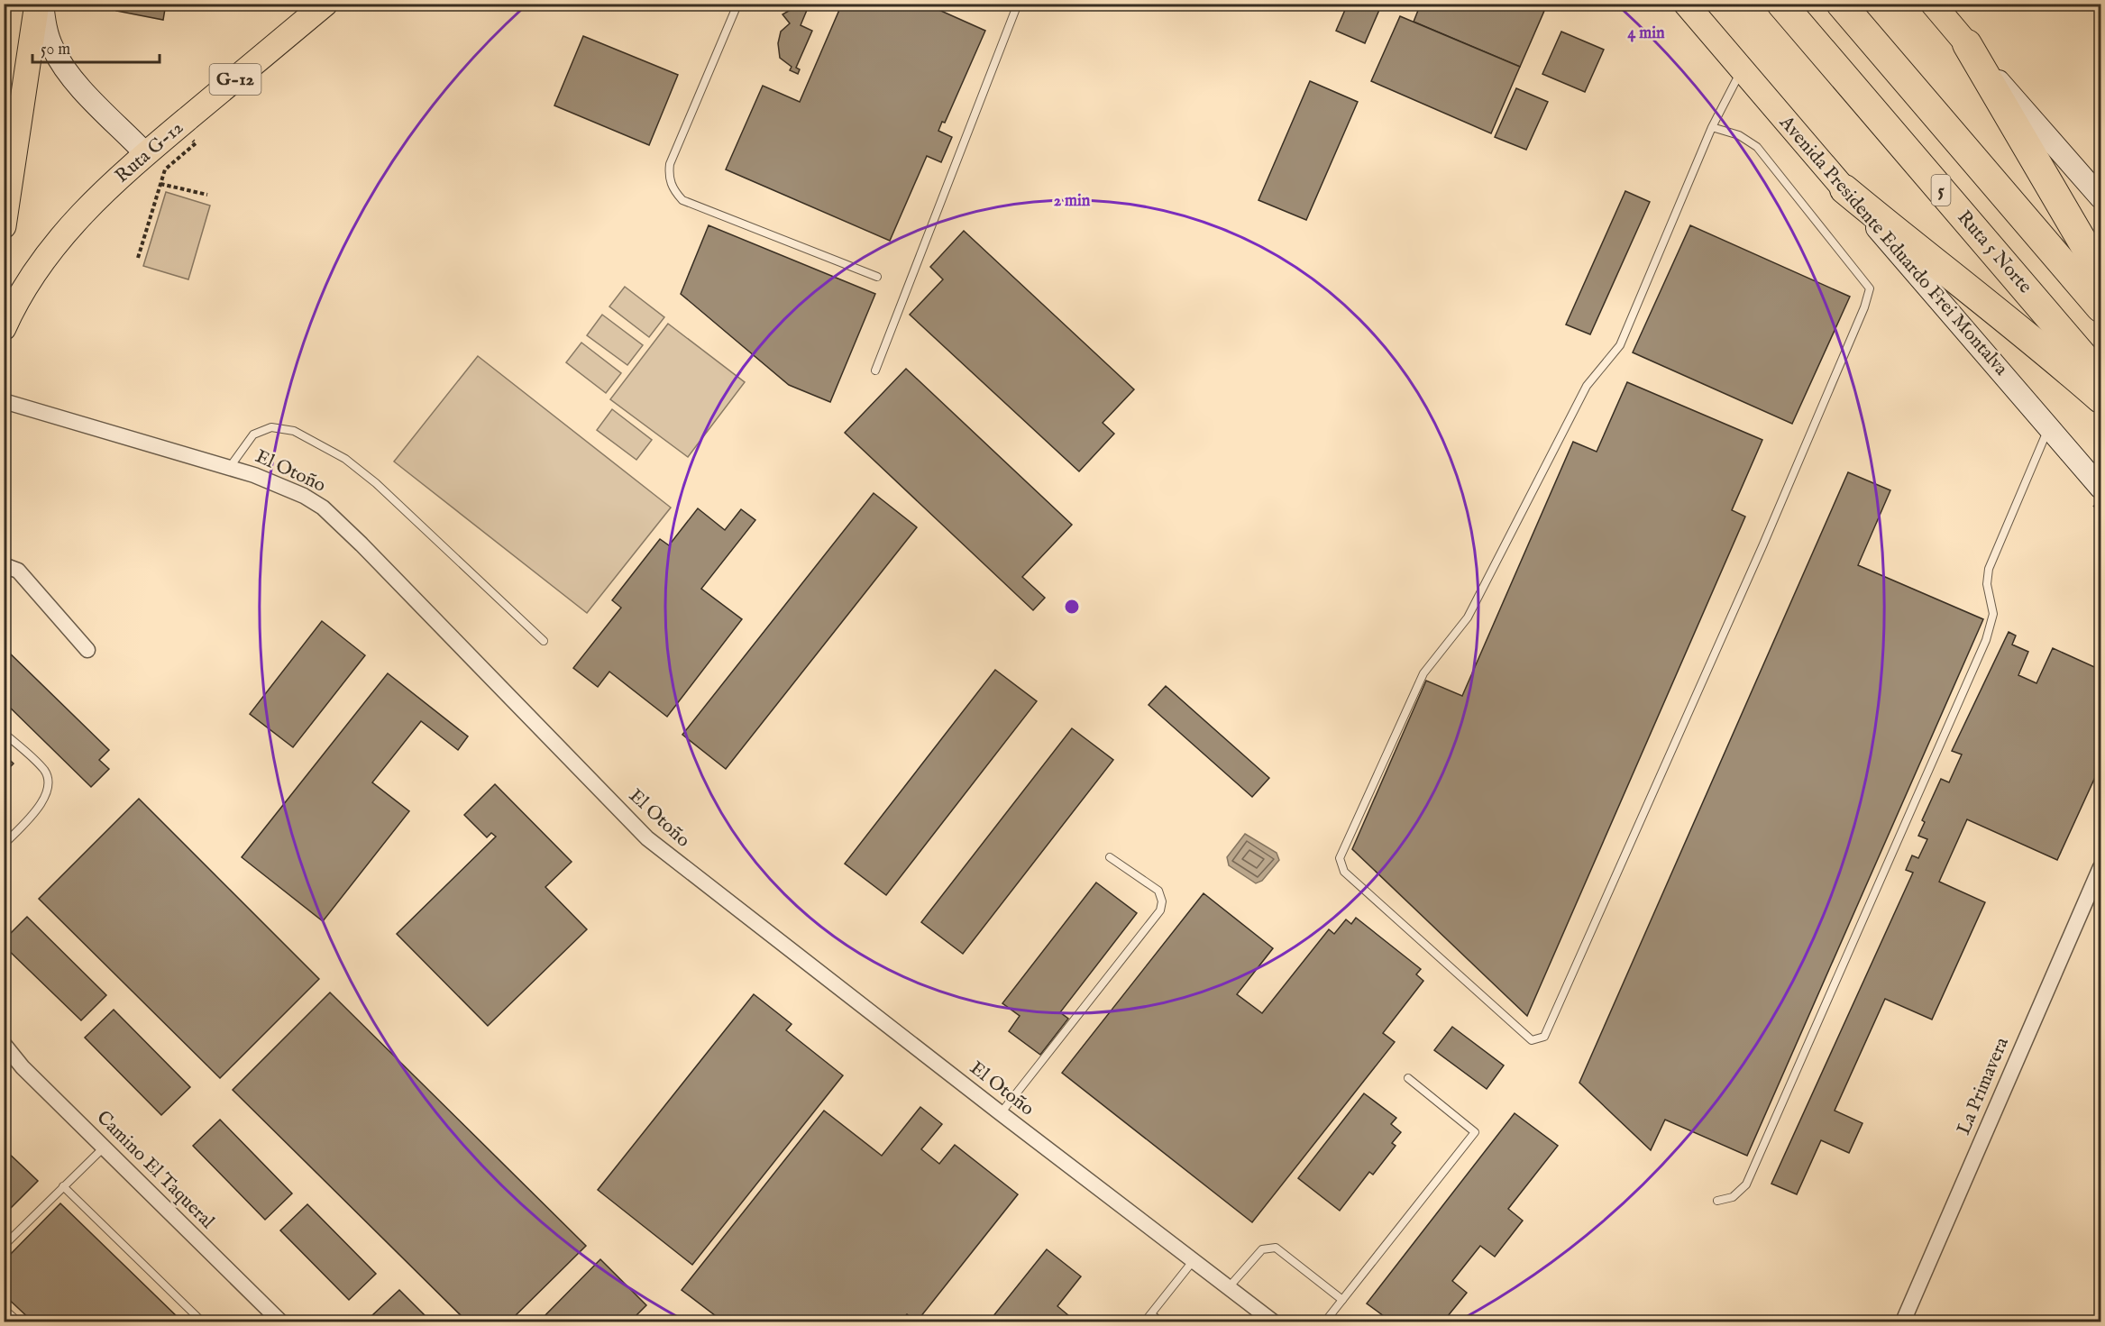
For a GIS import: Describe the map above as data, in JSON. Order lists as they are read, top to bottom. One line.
{"streets":{"highway":["5","Ruta 5 Norte"],"main road":["G-12","Ruta G-12","Avenida Presidente Eduardo Frei Montalva"],"street":["El Otoño","La Primavera","Camino El Taqueral"]},"scale_bar":"50 m","rings":["4 min","2 min"]}
